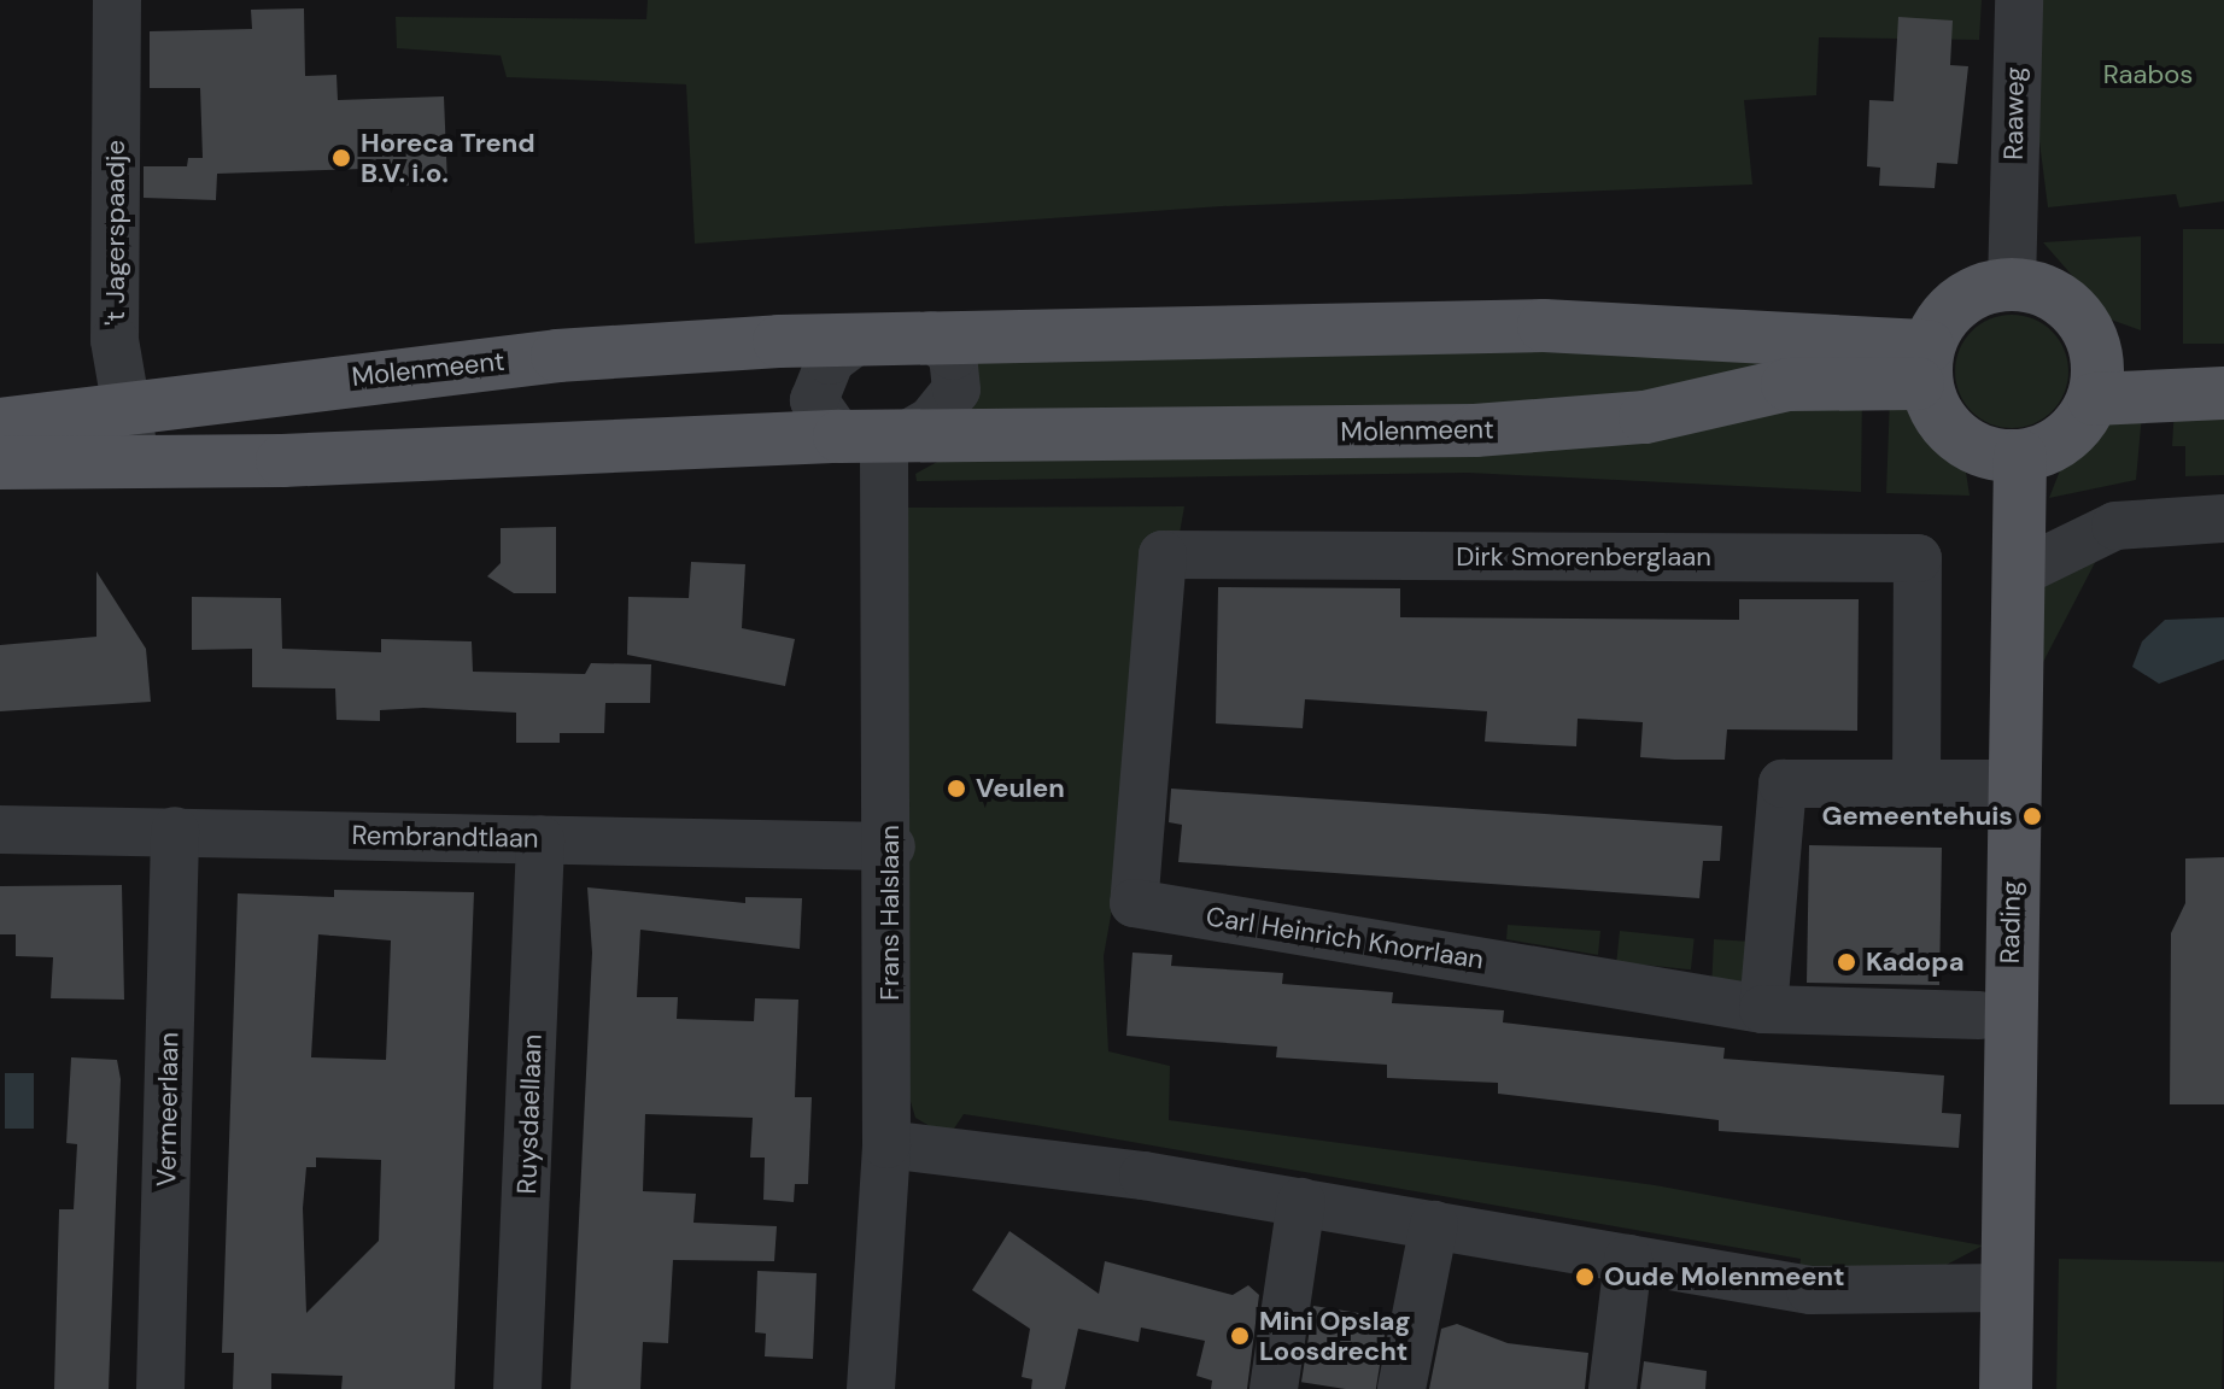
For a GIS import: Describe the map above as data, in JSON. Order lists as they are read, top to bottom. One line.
{"streets":{"main road":["Molenmeent","Rading"],"street":["Raaweg","'t Jagerspaadje","Dirk Smorenberglaan","Rembrandtlaan","Frans Halslaan","Carl Heinrich Knorrlaan","Vermeerlaan","Ruysdaellaan"]},"crossings":[["Raaweg","Molenmeent"],["Raaweg","Rading"],["'t Jagerspaadje","Molenmeent"],["Molenmeent","Frans Halslaan"],["Molenmeent","Rading"],["Dirk Smorenberglaan","Carl Heinrich Knorrlaan"],["Rembrandtlaan","Frans Halslaan"],["Rembrandtlaan","Vermeerlaan"],["Rembrandtlaan","Ruysdaellaan"]],"parks":["Raabos"],"places":["Horeca Trend B.V. i.o.","Veulen","Gemeentehuis","Kadopa","Oude Molenmeent","Mini Opslag Loosdrecht"]}
